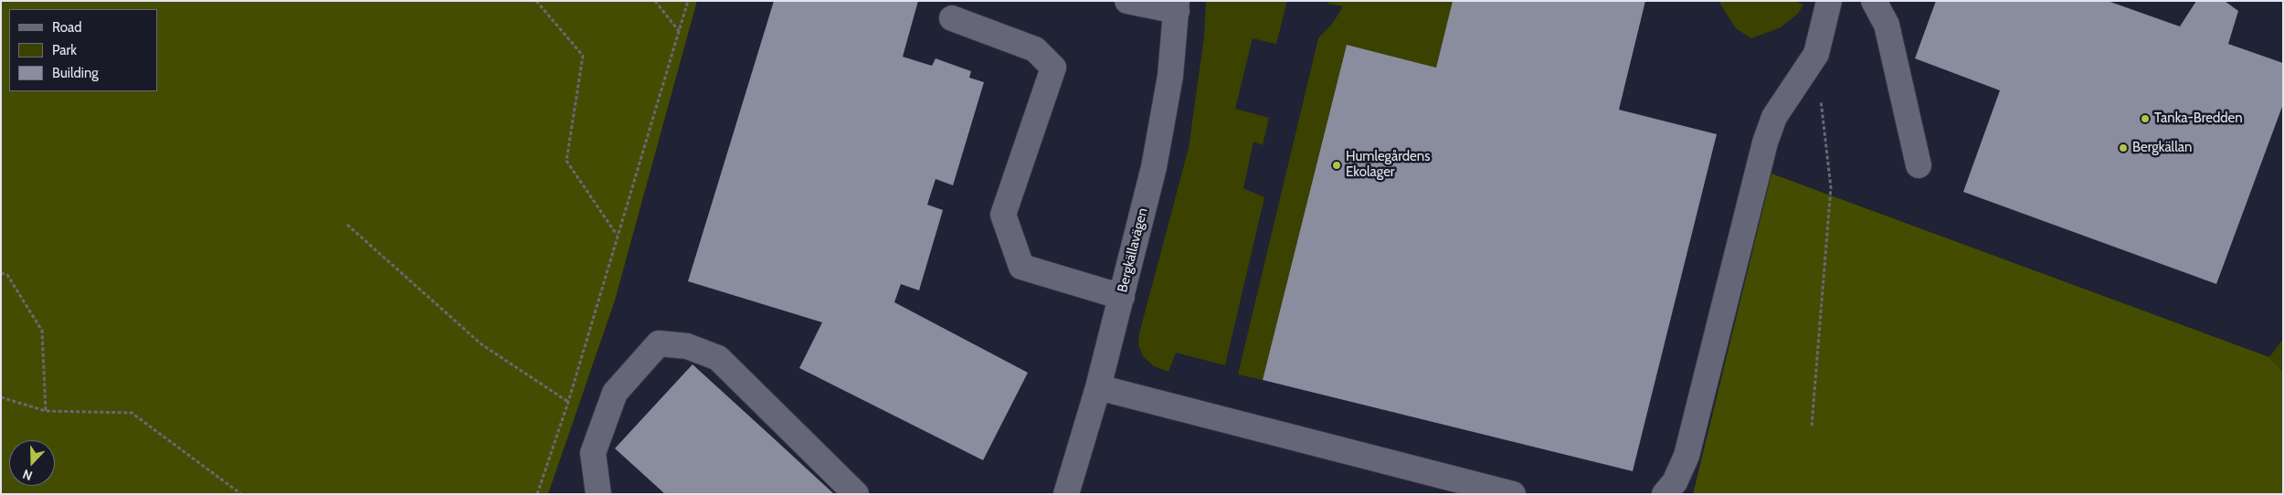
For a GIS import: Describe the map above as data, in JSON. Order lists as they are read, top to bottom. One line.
{"streets":{"street":["Bergkällavägen"]},"places":["Tanka-Bredden","Bergkällan","Humlegårdens Ekolager"],"legend":["Road","Park","Building"],"north":"bottom"}
